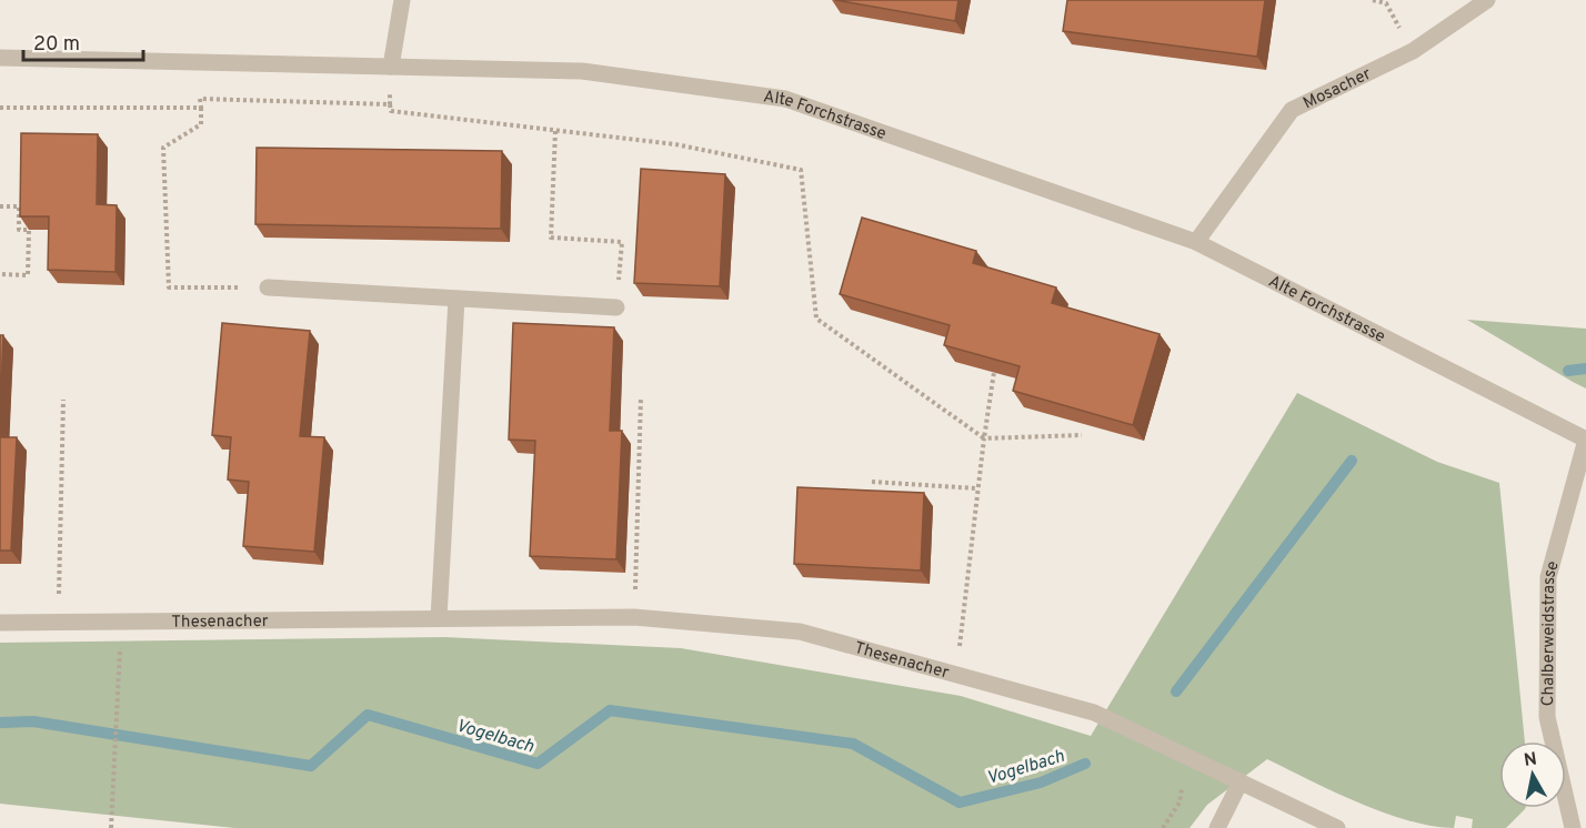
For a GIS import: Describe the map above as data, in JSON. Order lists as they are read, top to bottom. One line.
{"streets":{"street":["Mosacher","Alte Forchstrasse","Thesenacher","Chalberweidstrasse"]},"crossings":[["Mosacher","Alte Forchstrasse"],["Alte Forchstrasse","Chalberweidstrasse"]],"water":["Vogelbach"],"scale_bar":"20 m","north":"top"}
